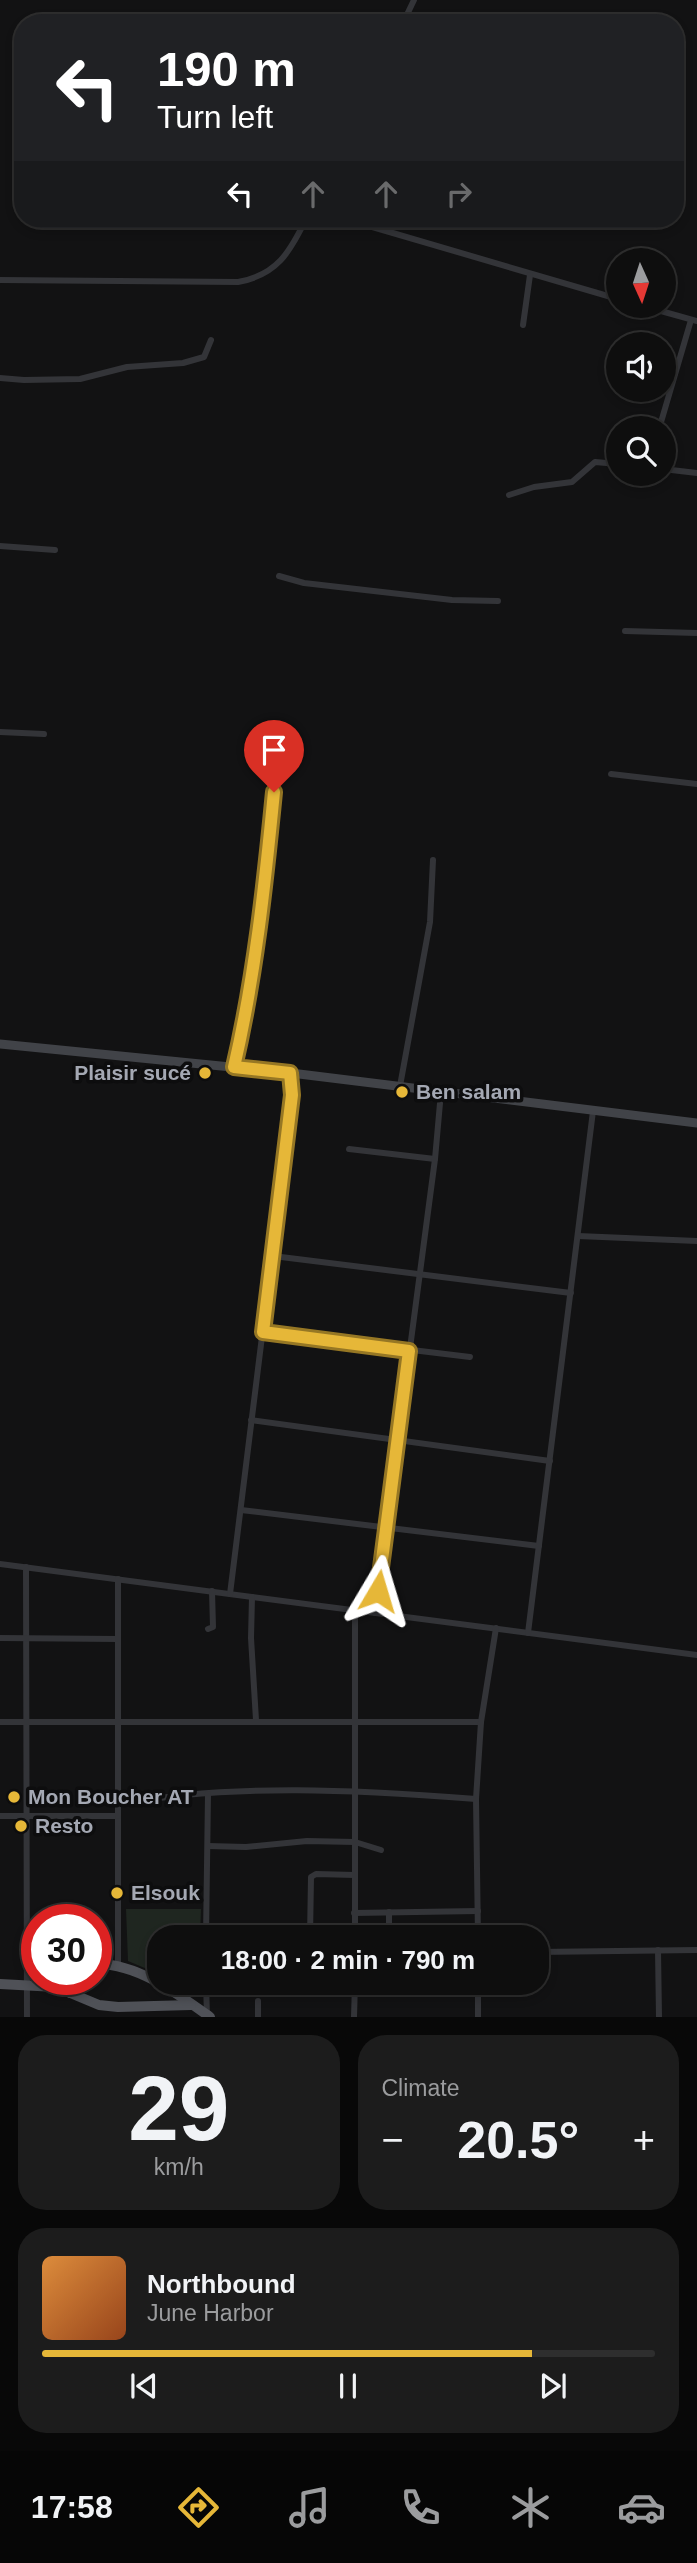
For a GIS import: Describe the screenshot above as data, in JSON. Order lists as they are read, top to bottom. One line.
{"places":["Plaisir sucé","Ben salam","Mon Boucher AT","Resto","Elsouk"],"north":"bottom","page":{"turn":["190 m","Turn left"],"limit":"30","trip":"18:00 · 2 min · 790 m","tile":[["29","km/h"],"Climate"],"heat":["−","20.5°","+"],"song":["Northbound","June Harbor"],"tabs":"17:58"}}
